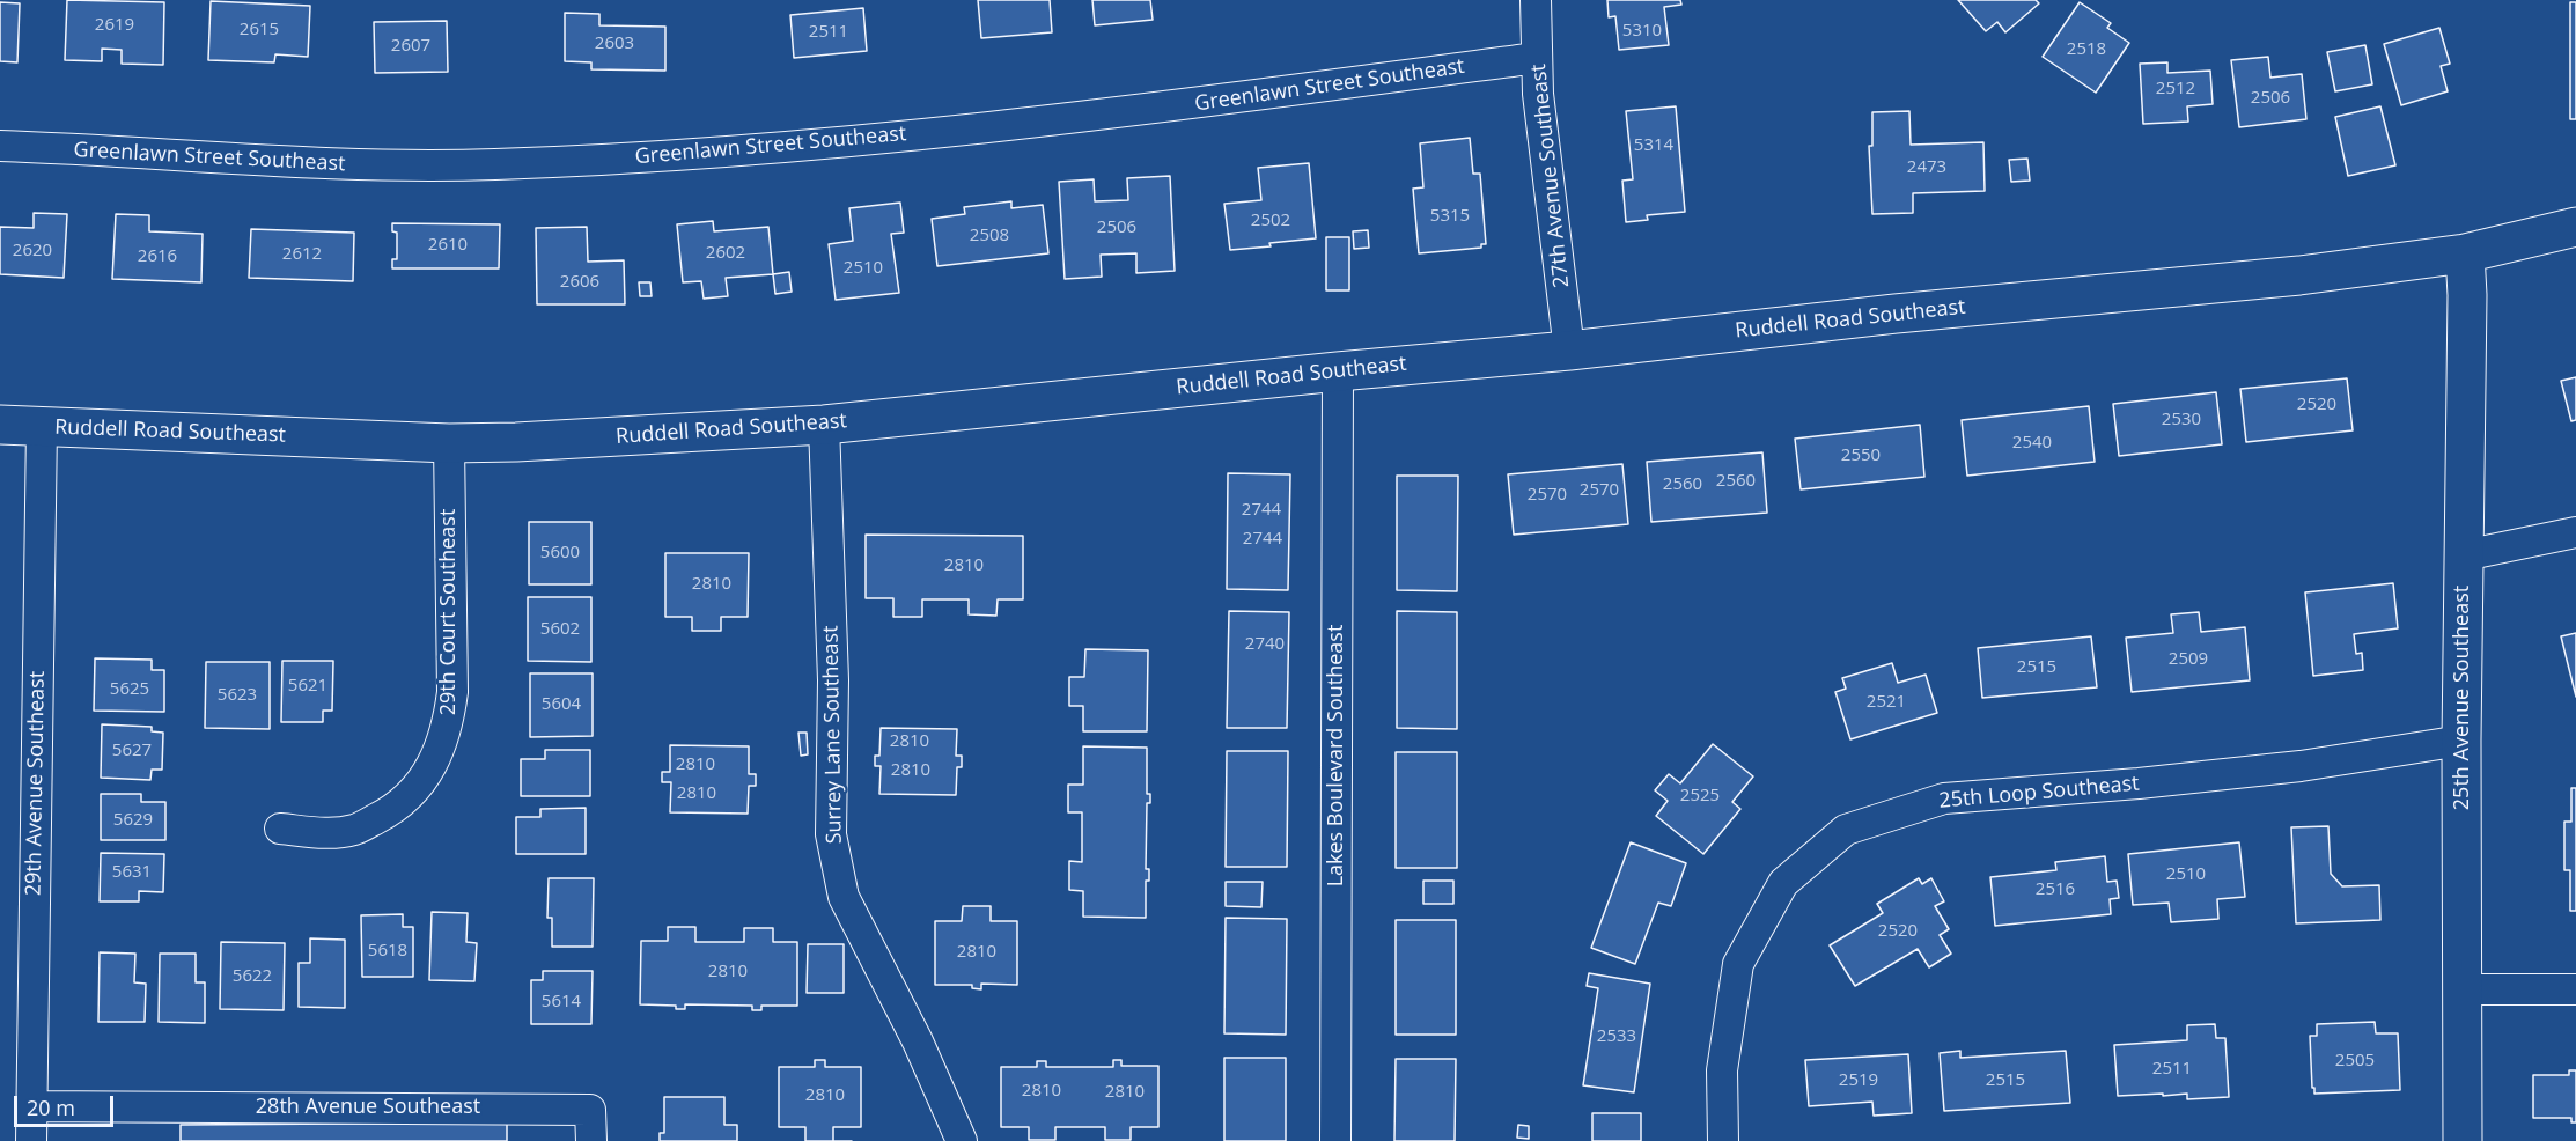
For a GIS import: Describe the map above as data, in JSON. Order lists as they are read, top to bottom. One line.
{"streets":{"main road":["Ruddell Road Southeast","25th Avenue Southeast"],"street":["Greenlawn Street Southeast","27th Avenue Southeast","29th Court Southeast","Surrey Lane Southeast","Lakes Boulevard Southeast","29th Avenue Southeast","25th Loop Southeast","28th Avenue Southeast"]},"crossings":[["Greenlawn Street Southeast","27th Avenue Southeast"],["27th Avenue Southeast","Ruddell Road Southeast"],["Ruddell Road Southeast","29th Court Southeast"],["Ruddell Road Southeast","25th Avenue Southeast"],["Ruddell Road Southeast","Surrey Lane Southeast"],["Ruddell Road Southeast","Lakes Boulevard Southeast"],["Ruddell Road Southeast","29th Avenue Southeast"],["25th Avenue Southeast","25th Loop Southeast"],["29th Avenue Southeast","28th Avenue Southeast"]],"house_numbers":["2619","2615","5310","2511","2603","2607","2518","2512","2506","5314","2473","5315","2502","2506","2508","2610","2620","2602","2612","2616","2510","2606","2520","2530","2540","2550","2560","2560","2570","2570","2744","2744","5600","2810","2810","5602","2740","2509","2515","5621","5625","5623","2521","5604","2810","5627","2810","2810","2810","2525","5629","5631","2510","2516","2520","5618","2810","2810","5622","5614","2533","2505","2511","2519","2515","2810","2810","2810"],"scale_bar":"20 m"}
